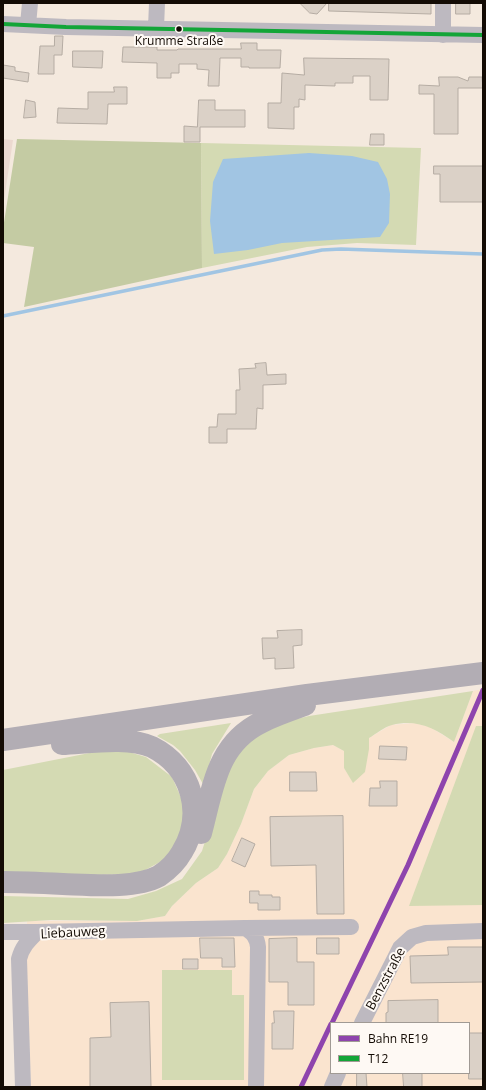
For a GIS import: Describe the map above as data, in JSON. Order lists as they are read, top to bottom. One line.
{"streets":{"street":["Liebauweg","Benzstraße"]},"places":["Krumme Straße"],"lines":["transit line T12","rail line RE19"],"legend":["Bahn RE19","T12"]}
